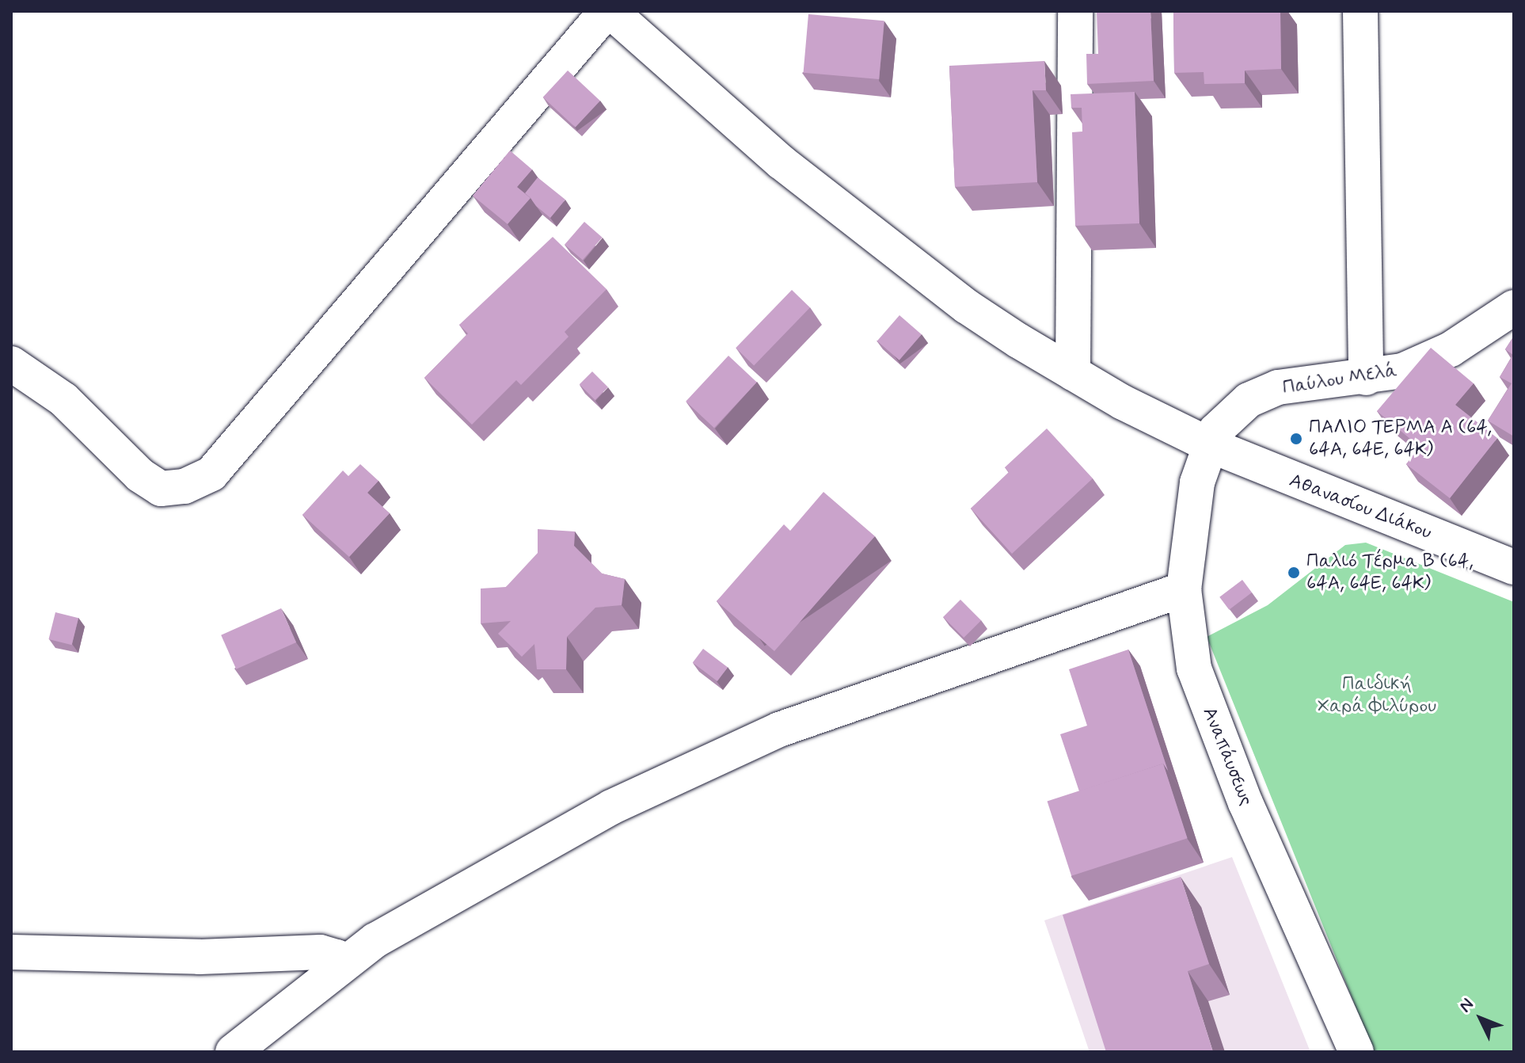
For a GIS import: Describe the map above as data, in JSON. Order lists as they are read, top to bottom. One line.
{"streets":{"street":["Παύλου Μελά","Αθανασίου Διάκου","Αναπάυσεως"]},"crossings":[["Παύλου Μελά","Αθανασίου Διάκου"],["Παύλου Μελά","Αναπάυσεως"],["Αθανασίου Διάκου","Αναπάυσεως"]],"parks":["Παιδική Χαρά Φιλύρου"],"places":["ΠΑΛΙΟ ΤΕΡΜΑ A (64, 64Α, 64Ε, 64Κ)","Παλιό Τέρμα B (64, 64Α, 64Ε, 64Κ)"],"north":"top left"}
